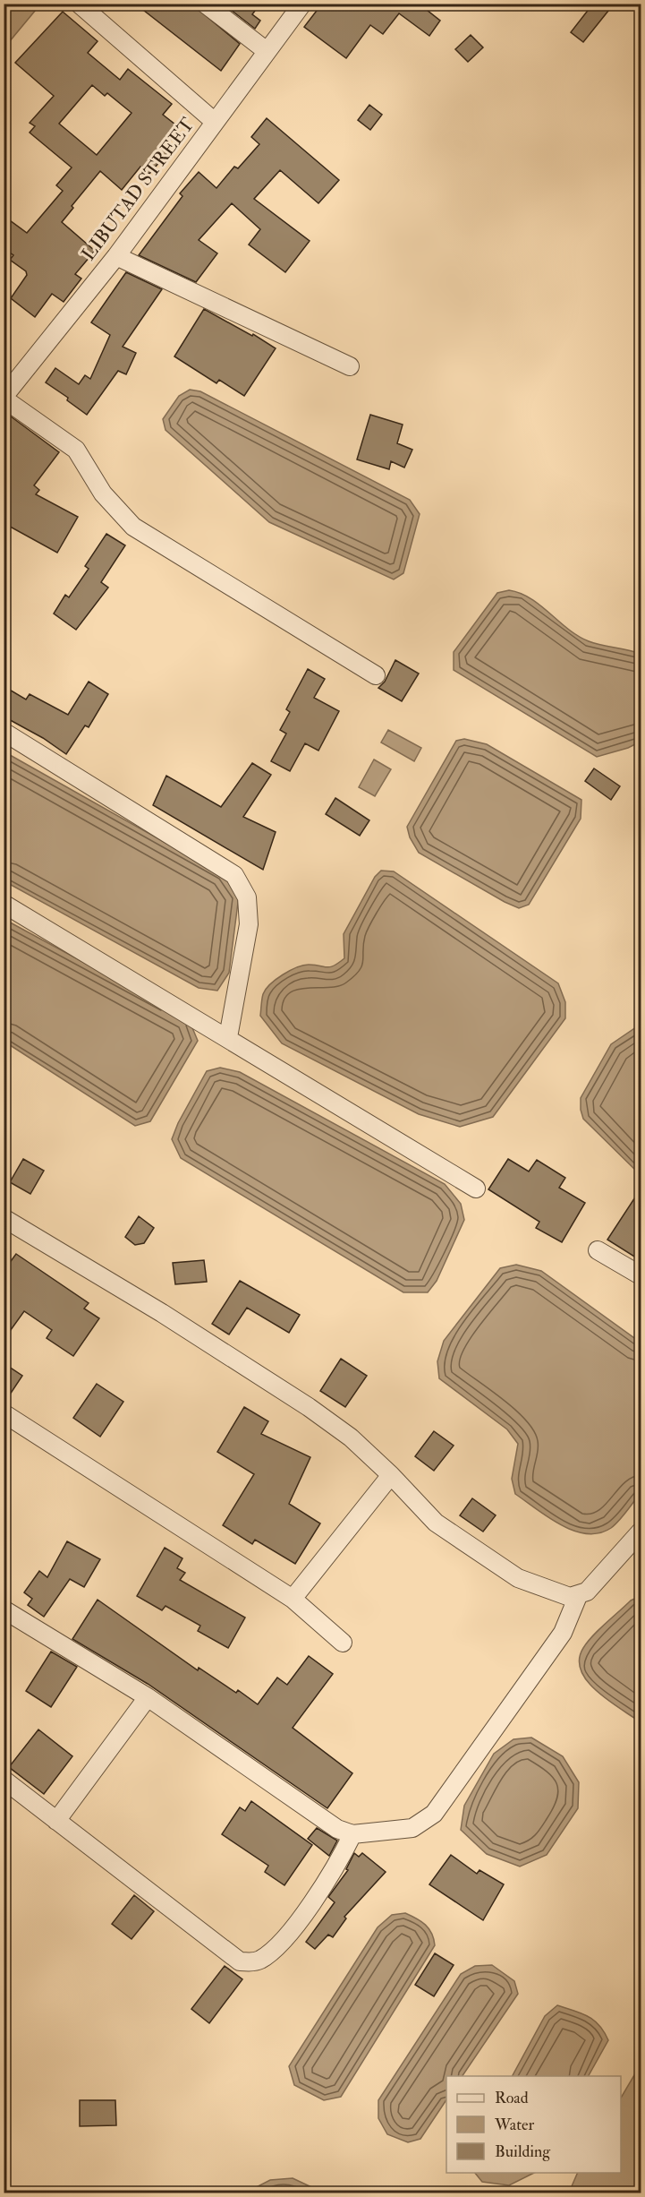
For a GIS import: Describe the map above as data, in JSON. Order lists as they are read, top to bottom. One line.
{"streets":{"street":["LIBUTAD STREET"]},"legend":["Road","Water","Building"]}
